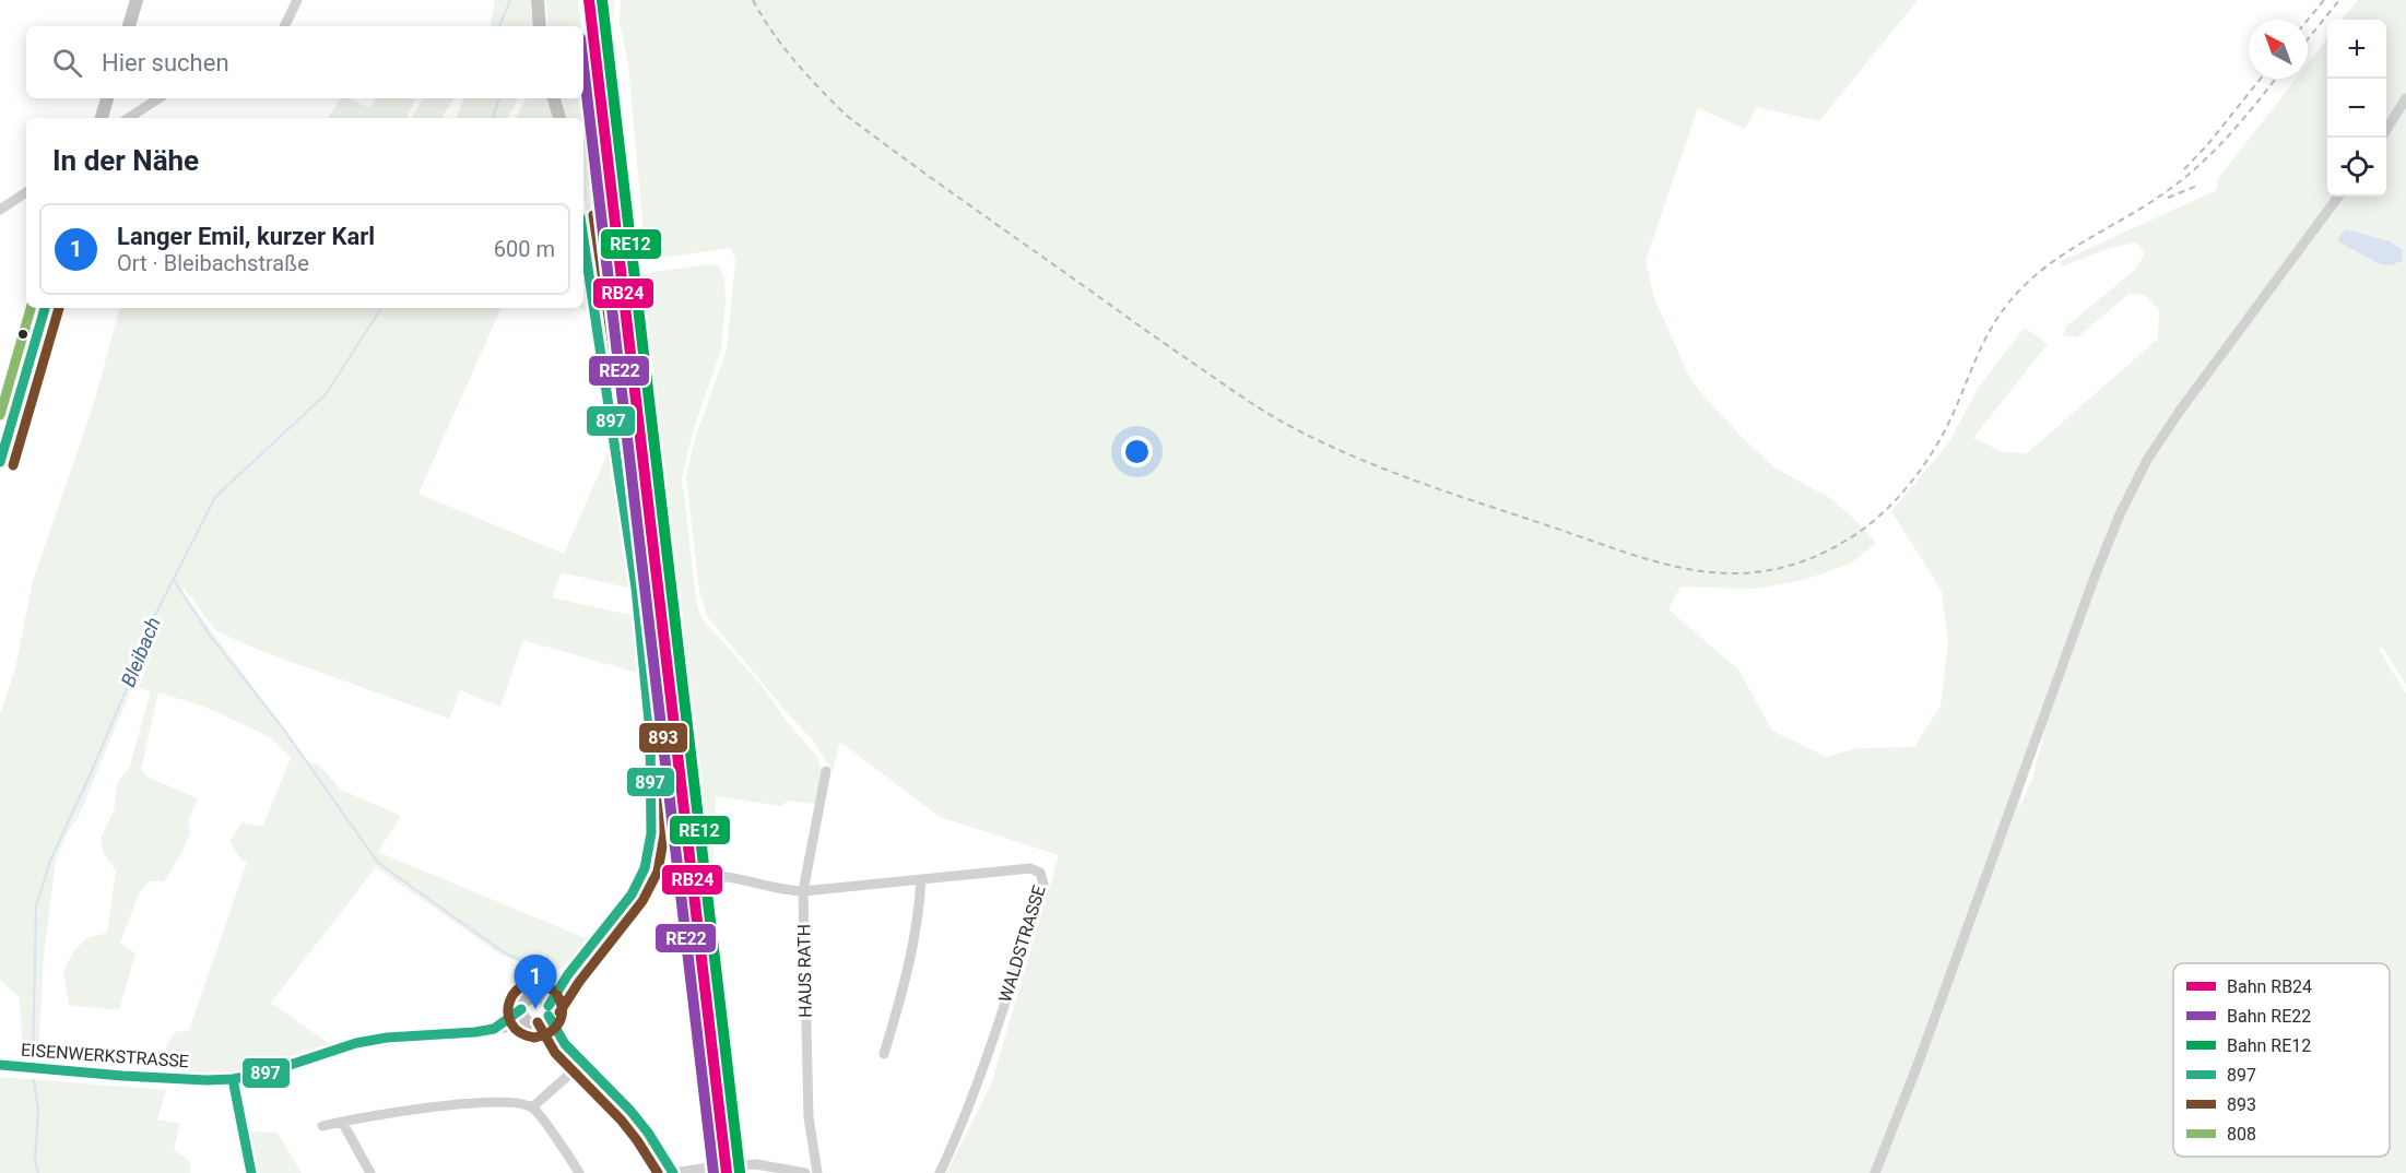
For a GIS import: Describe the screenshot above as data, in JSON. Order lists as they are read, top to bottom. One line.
{"streets":{"main road":["EISENWERKSTRASSE"],"street":["WALDSTRASSE","HAUS RATH"]},"crossings":[["WALDSTRASSE","HAUS RATH"]],"water":["Bleibach"],"lines":["rail line RB24","rail line RE12","rail line RE22","transit line 893","transit line 897","transit line 808"],"legend":["Bahn RB24","Bahn RE22","Bahn RE12","897","893","808"],"north":"top left","page":{"map_buttons":["+","−"],"search":"Hier suchen","heading":"In der Nähe","list":[{"mark":"1","name":"Langer Emil, kurzer Karl","note":"Ort · Bleibachstraße","value":"600 m"}],"pins":"1"}}
